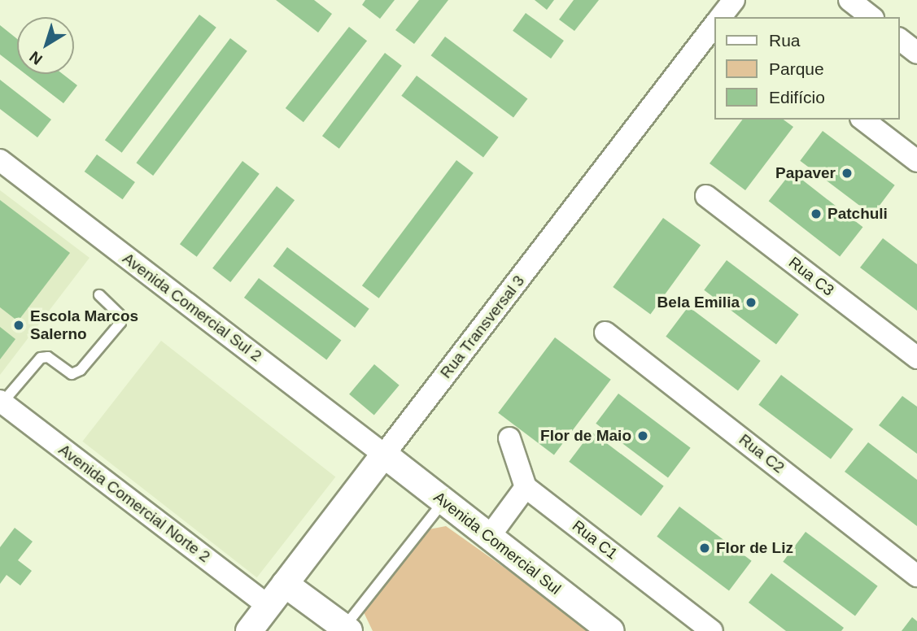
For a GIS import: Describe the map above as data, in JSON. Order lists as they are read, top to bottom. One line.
{"streets":{"street":["Rua C3","Avenida Comercial Sul 2","Rua Transversal 3","Rua C2","Avenida Comercial Norte 2","Rua C1","Avenida Comercial Sul"]},"crossings":[["Avenida Comercial Sul 2","Rua Transversal 3"],["Avenida Comercial Sul 2","Avenida Comercial Sul"],["Rua Transversal 3","Avenida Comercial Norte 2"],["Rua Transversal 3","Avenida Comercial Sul"]],"places":["Papaver","Patchuli","Bela Emilia","Escola Marcos Salerno","Flor de Maio","Flor de Liz"],"legend":["Rua","Parque","Edifício"],"north":"bottom left"}
